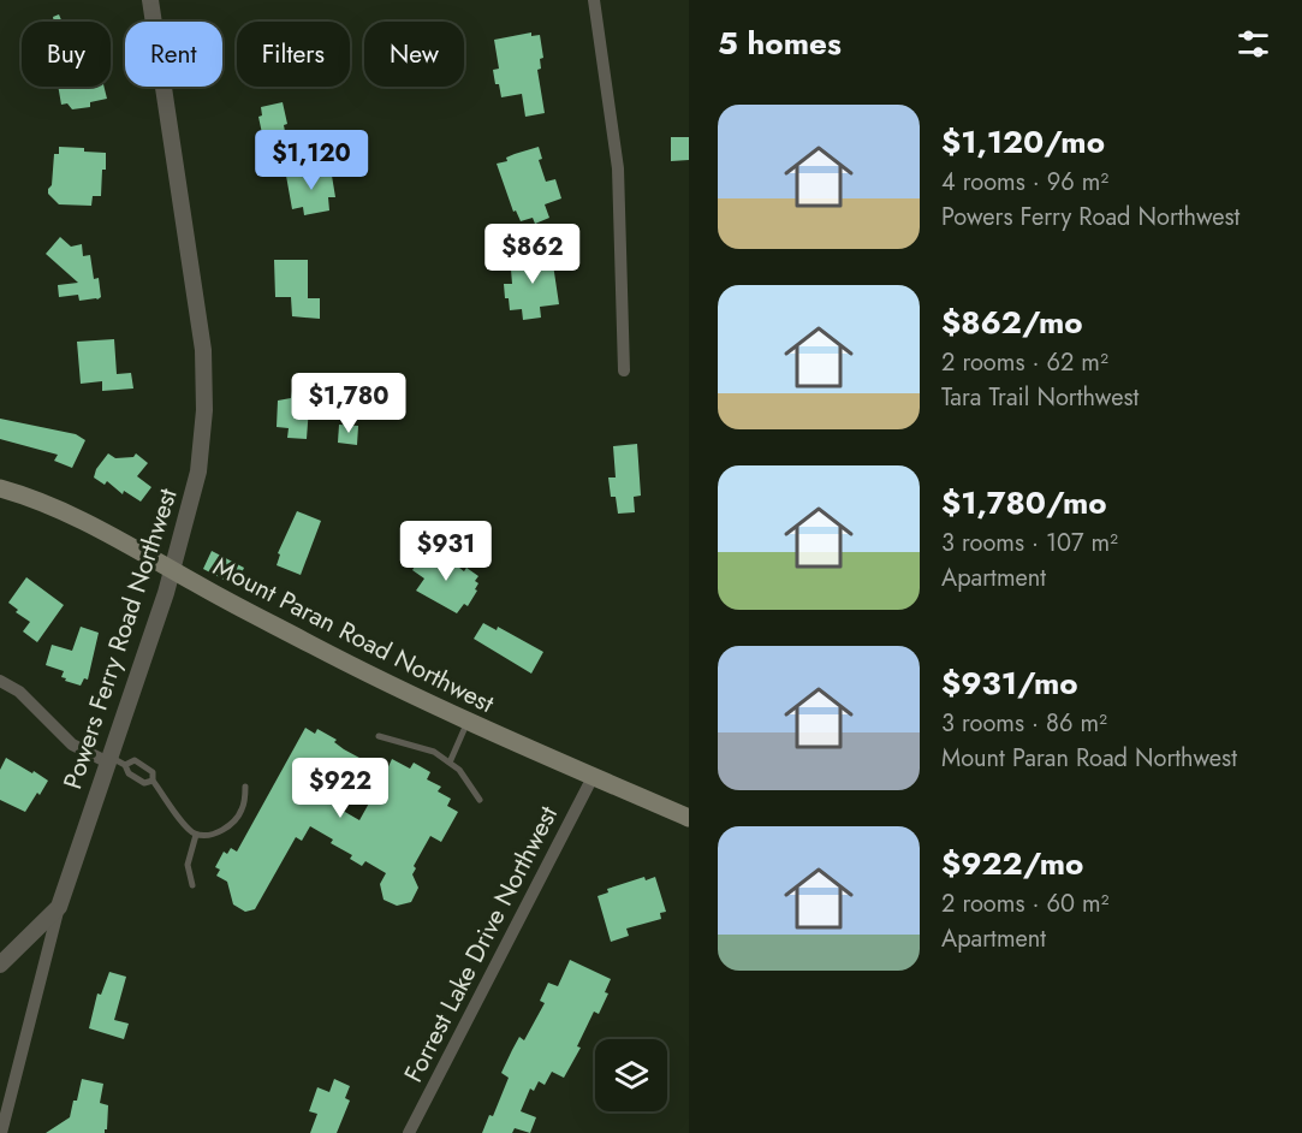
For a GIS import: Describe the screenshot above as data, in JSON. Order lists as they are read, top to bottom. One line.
{"streets":{"main road":["Mount Paran Road Northwest"],"street":["Powers Ferry Road Northwest","Forrest Lake Drive Northwest"]},"crossings":[["Mount Paran Road Northwest","Powers Ferry Road Northwest"],["Mount Paran Road Northwest","Forrest Lake Drive Northwest"]],"page":{"heading":"5 homes","chip":["Buy","Rent","Filters","New"],"list":[{"name":"$1,120/mo","note":"4 rooms · 96 m² · Powers Ferry Road Northwest"},{"name":"$862/mo","note":"2 rooms · 62 m² · Tara Trail Northwest"},{"name":"$1,780/mo","note":"3 rooms · 107 m² · Apartment"},{"name":"$931/mo","note":"3 rooms · 86 m² · Mount Paran Road Northwest"},{"name":"$922/mo","note":"2 rooms · 60 m² · Apartment"}],"price":["$1,120","$862","$1,780","$931","$922"]}}
